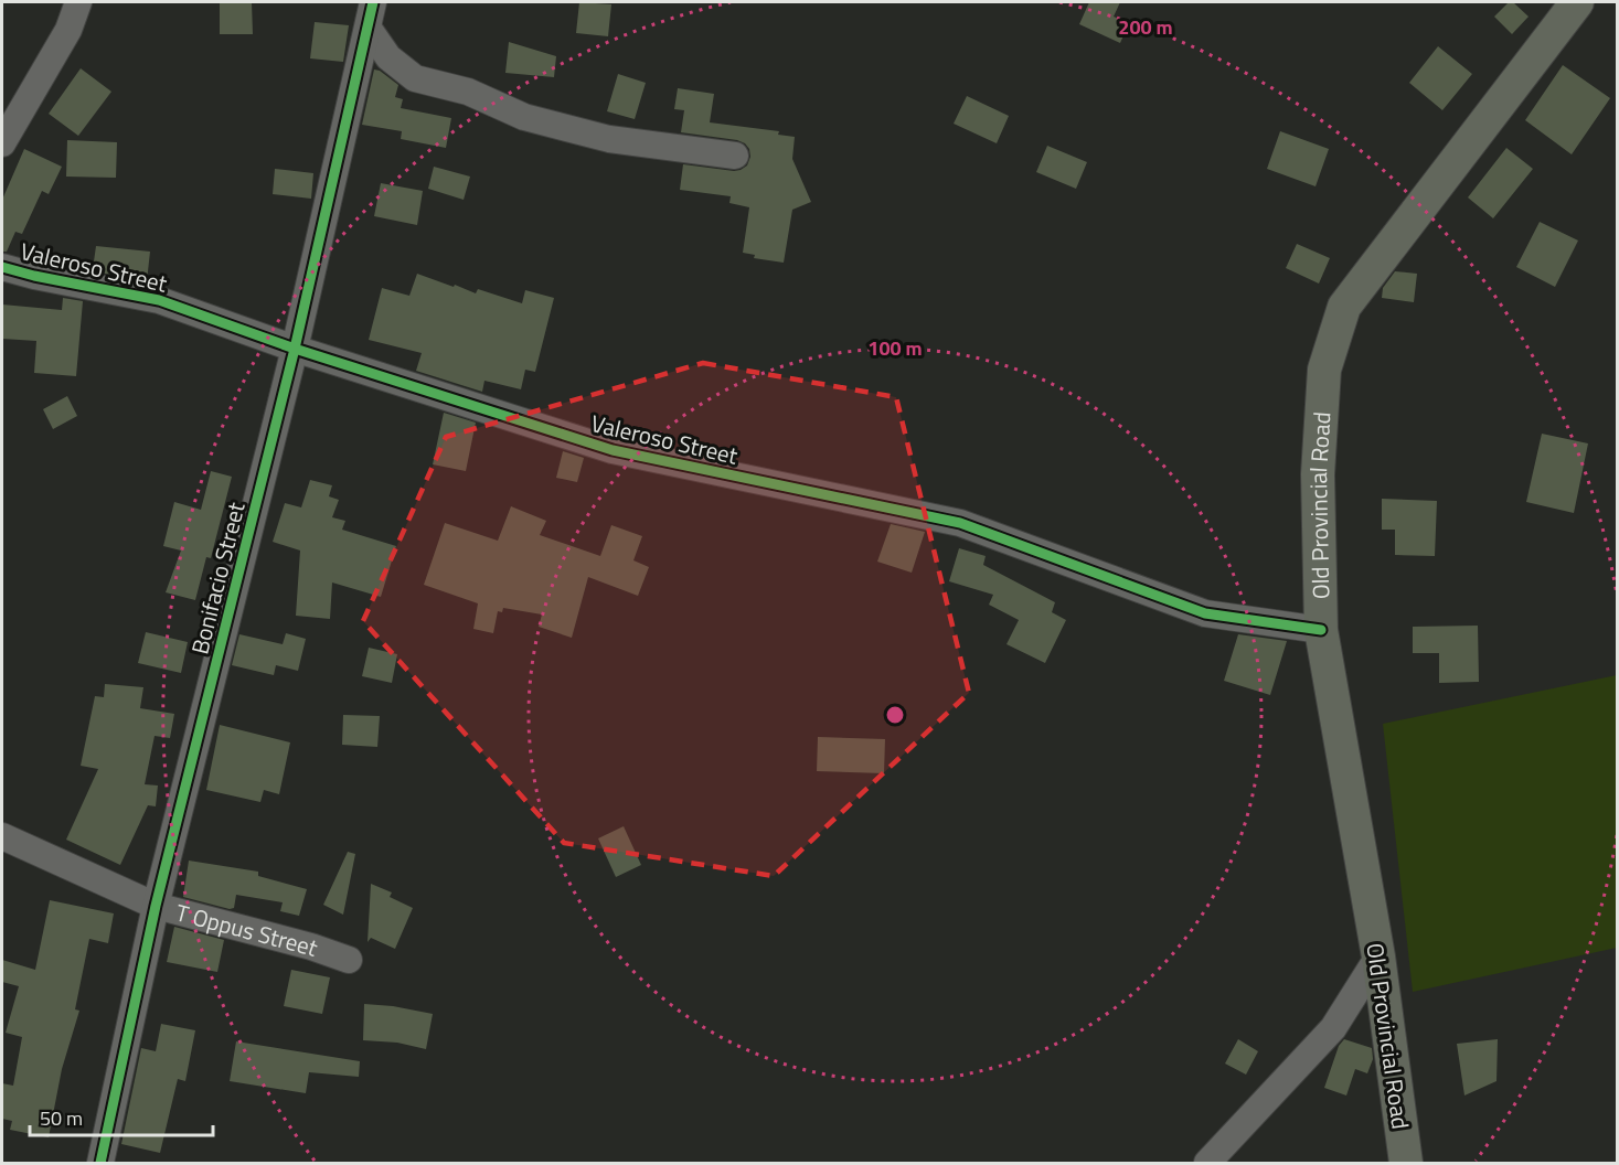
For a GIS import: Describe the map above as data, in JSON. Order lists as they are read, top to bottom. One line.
{"streets":{"main road":["Old Provincial Road"],"street":["Valeroso Street","Bonifacio Street","T Oppus Street"]},"crossings":[["Valeroso Street","Old Provincial Road"],["Valeroso Street","Bonifacio Street"],["Bonifacio Street","T Oppus Street"]],"scale_bar":"50 m","rings":["200 m","100 m"]}
